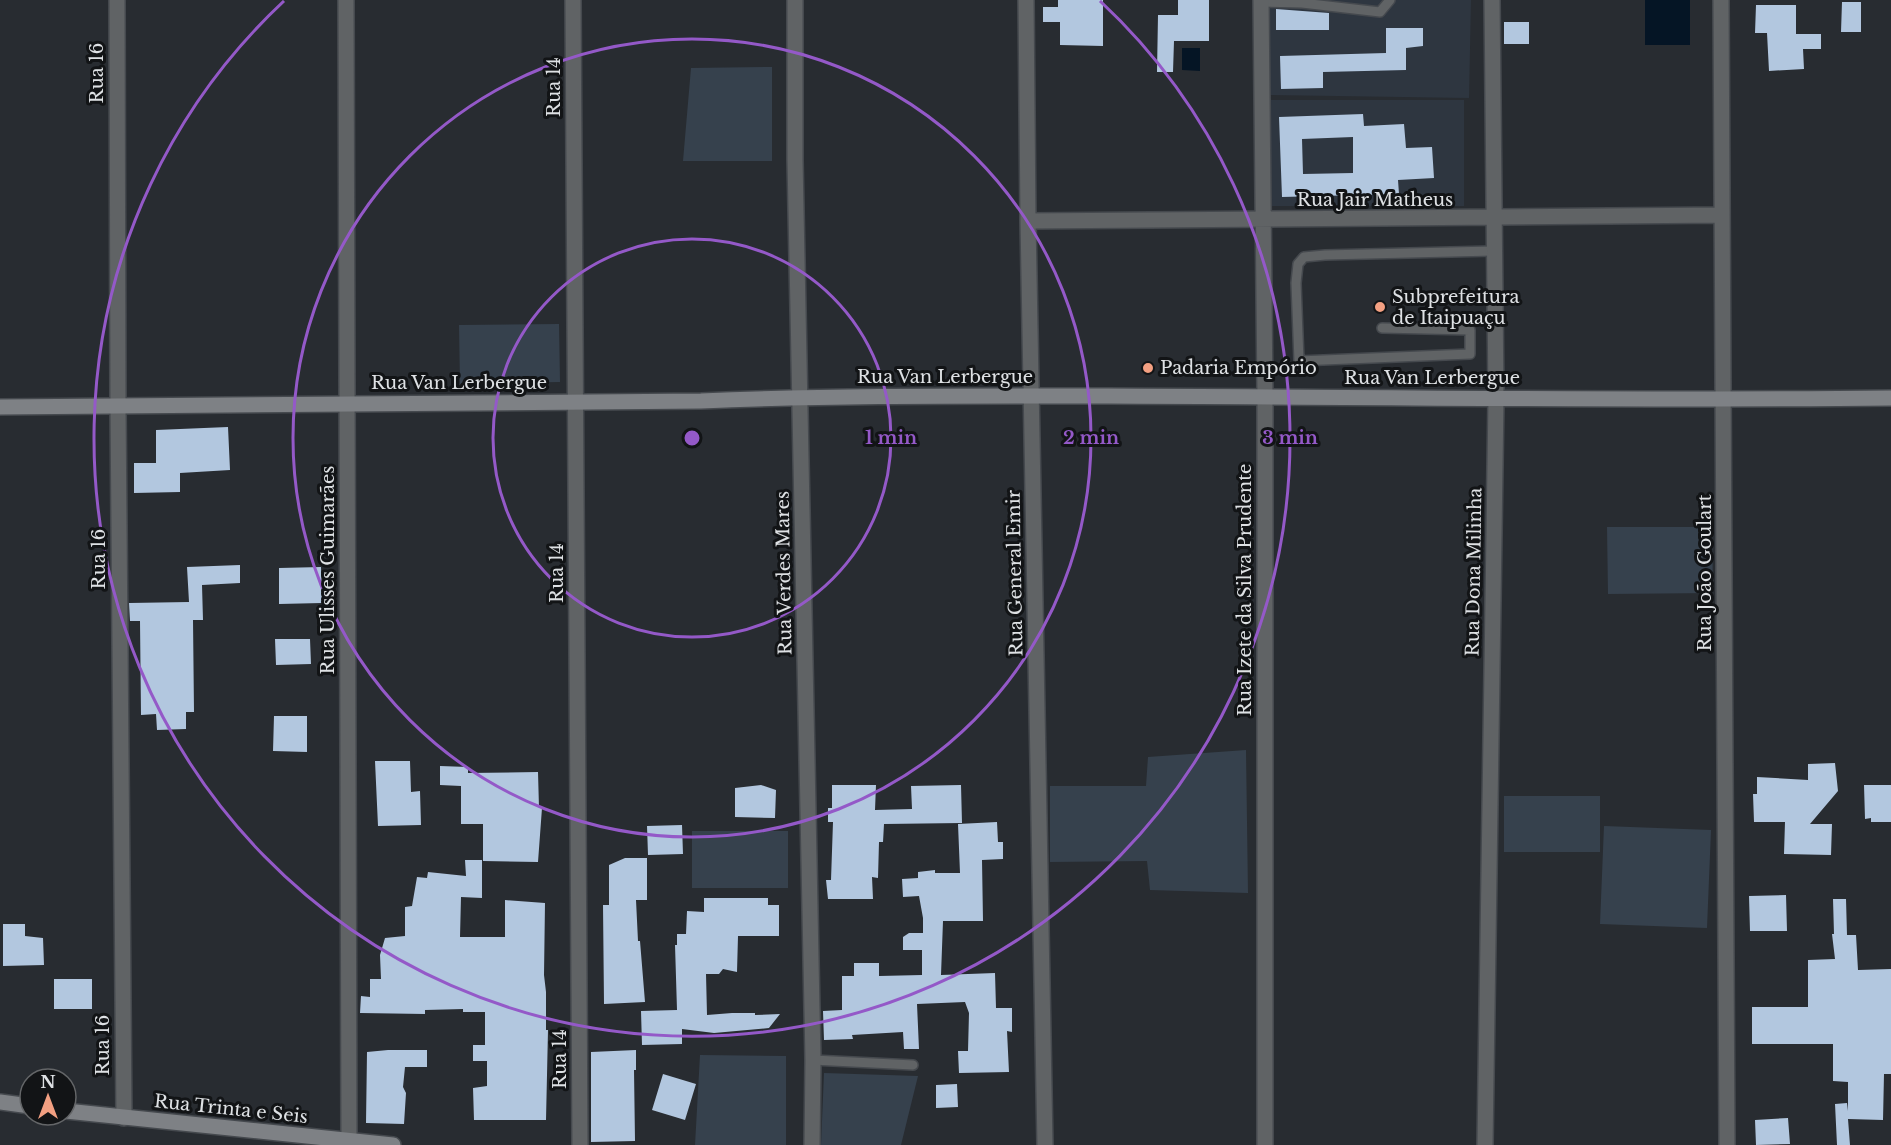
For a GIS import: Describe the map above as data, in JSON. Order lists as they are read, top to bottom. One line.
{"streets":{"street":["Rua 16","Rua 14","Rua Jair Matheus","Rua Van Lerbergue","Rua Ulisses Guimarães","Rua Dona Milinha","Rua Verdes Mares","Rua General Emir","Rua João Goulart","Rua Izete da Silva Prudente","Rua Trinta e Seis"]},"crossings":[["Rua 16","Rua Van Lerbergue"],["Rua 16","Rua Trinta e Seis"],["Rua 14","Rua Van Lerbergue"],["Rua Jair Matheus","Rua Dona Milinha"],["Rua Jair Matheus","Rua General Emir"],["Rua Jair Matheus","Rua João Goulart"],["Rua Jair Matheus","Rua Izete da Silva Prudente"],["Rua Van Lerbergue","Rua Ulisses Guimarães"],["Rua Van Lerbergue","Rua Dona Milinha"],["Rua Van Lerbergue","Rua Verdes Mares"],["Rua Van Lerbergue","Rua General Emir"],["Rua Van Lerbergue","Rua João Goulart"],["Rua Van Lerbergue","Rua Izete da Silva Prudente"],["Rua Ulisses Guimarães","Rua Trinta e Seis"]],"places":["Subprefeitura de Itaipuaçu","Padaria Empório"],"north":"top","rings":["1 min","2 min","3 min"]}
